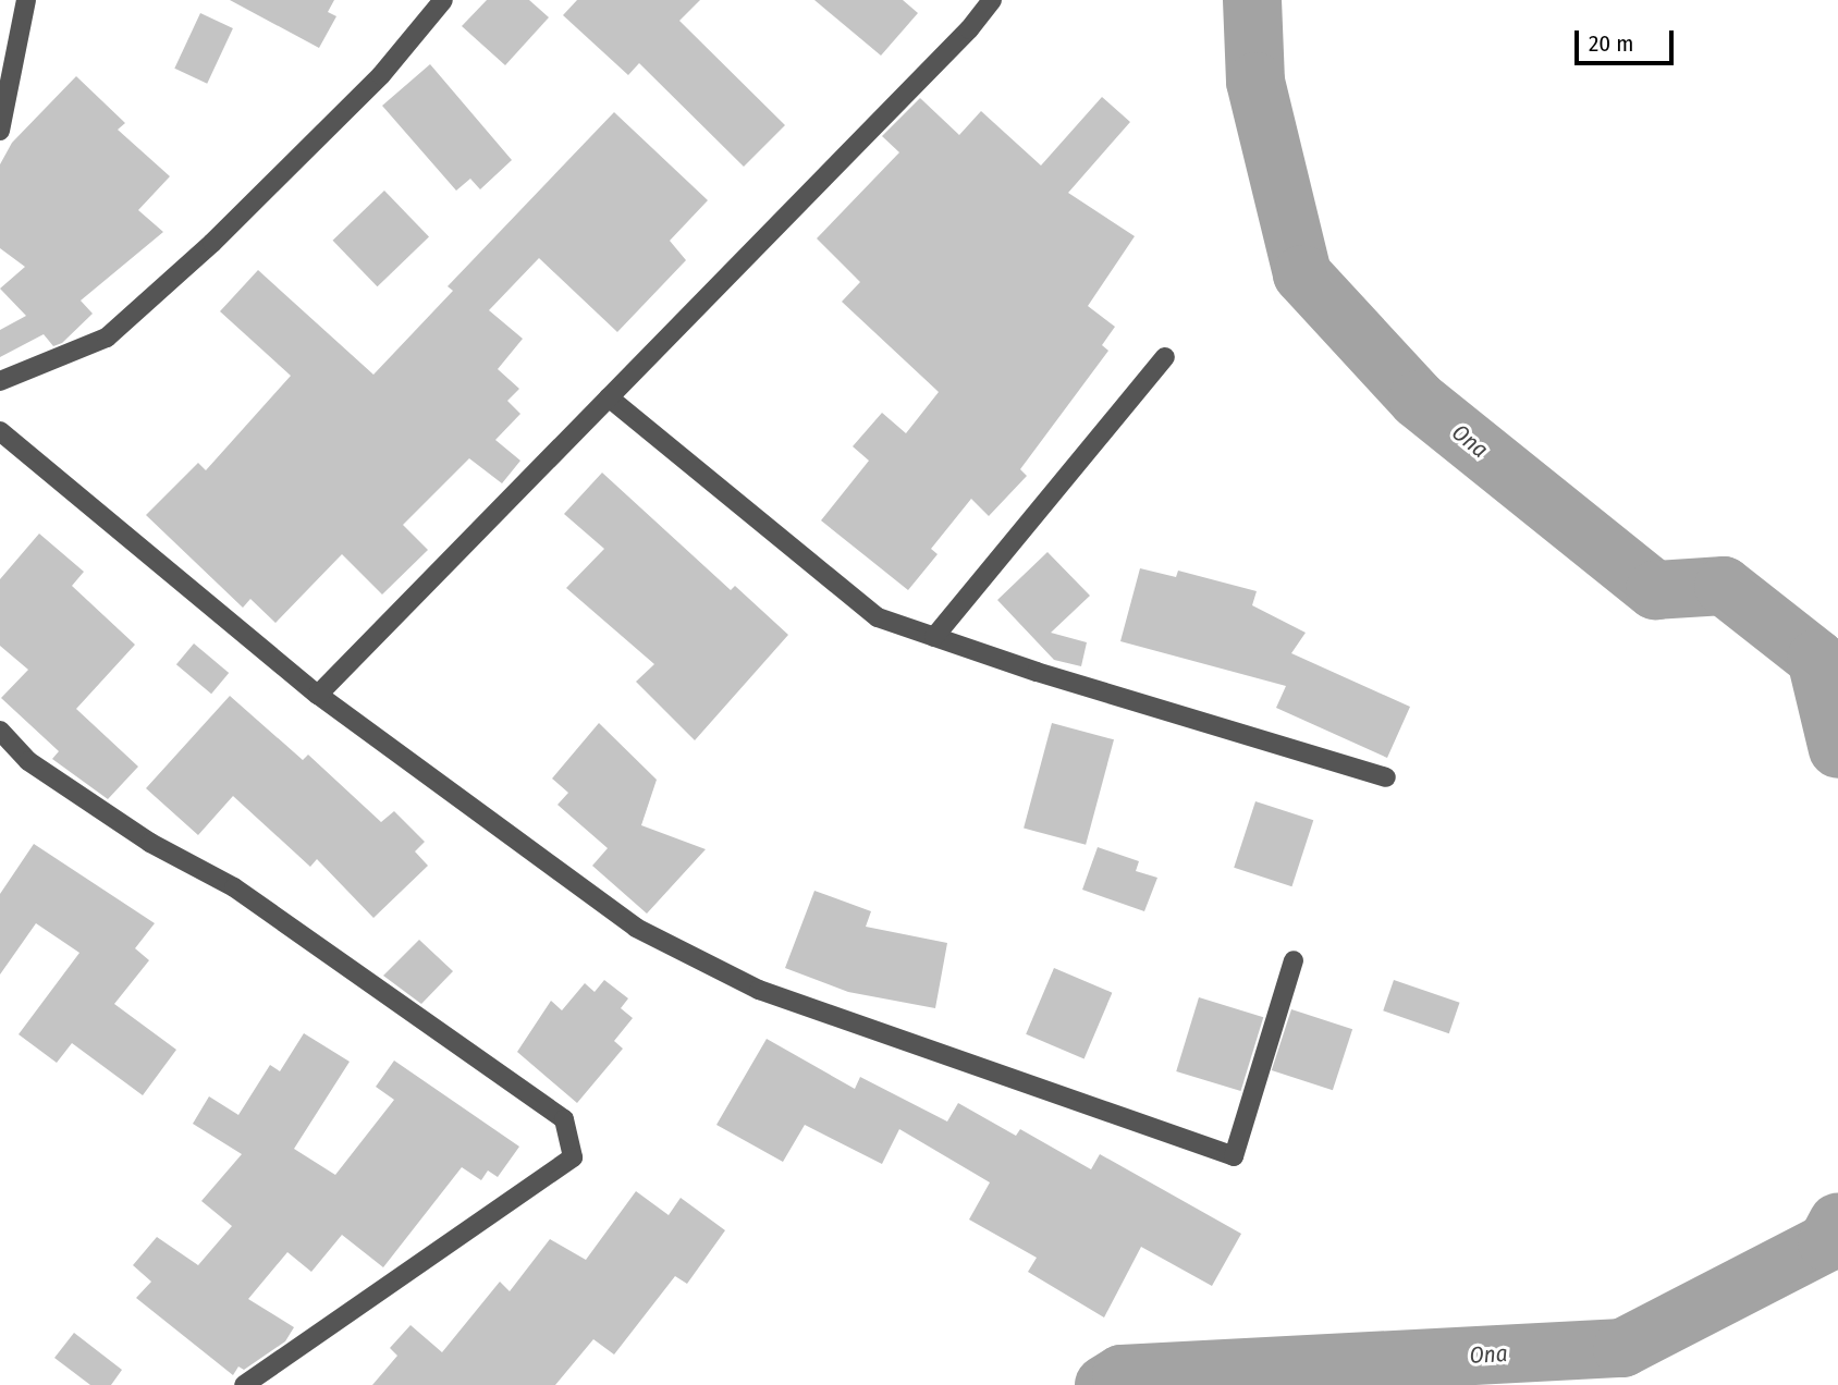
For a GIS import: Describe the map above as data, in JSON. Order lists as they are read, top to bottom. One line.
{"water":["Ona"],"scale_bar":"20 m"}
